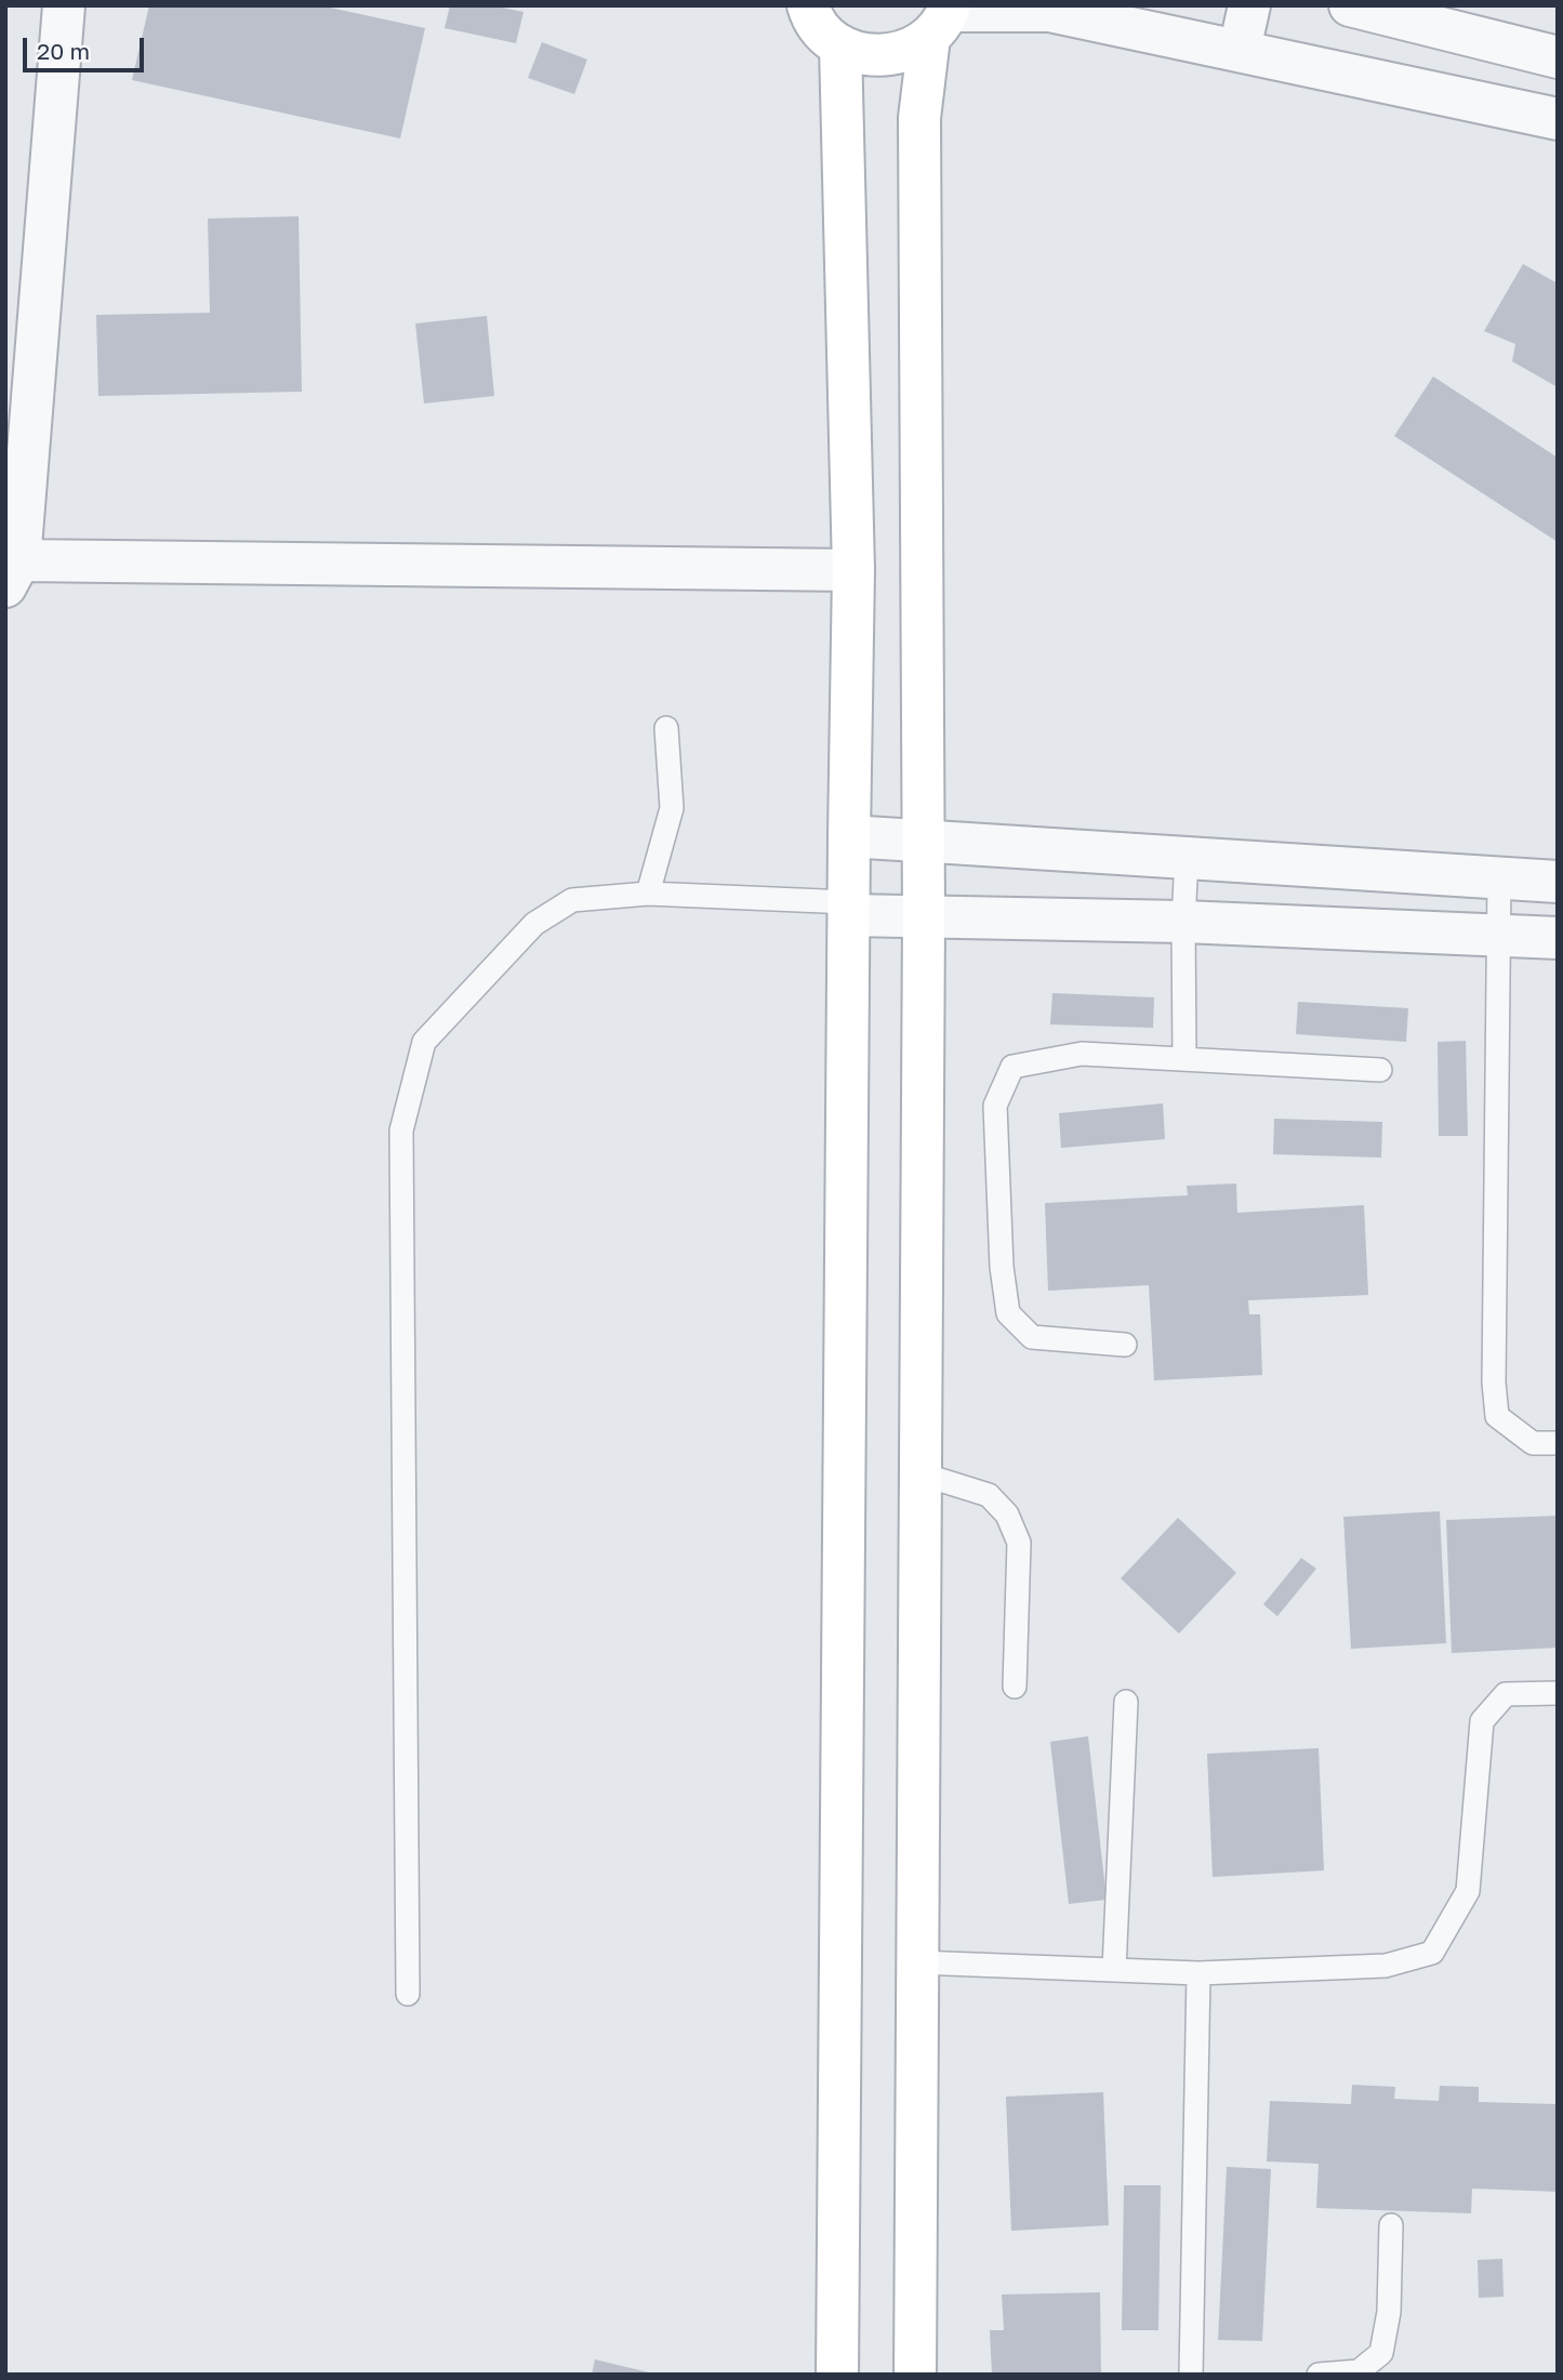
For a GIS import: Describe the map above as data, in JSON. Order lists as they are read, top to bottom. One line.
{"scale_bar":"20 m"}
